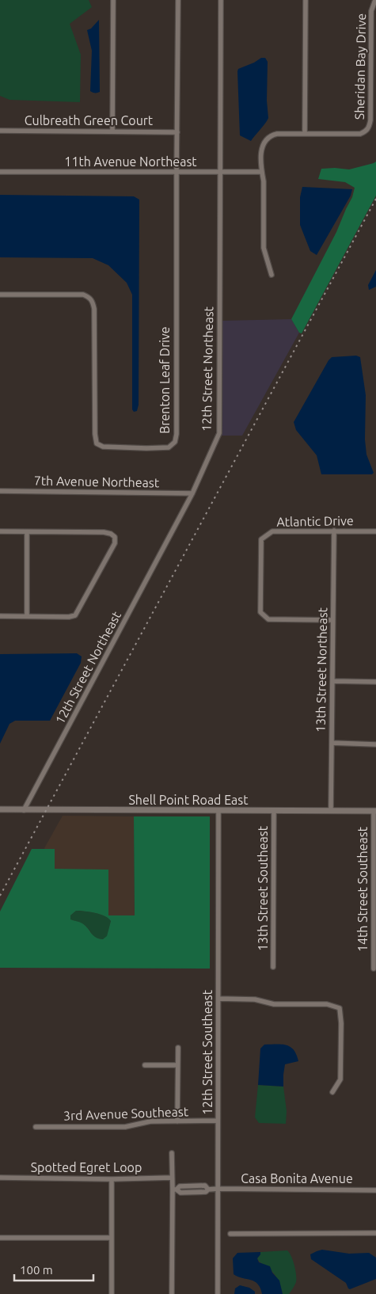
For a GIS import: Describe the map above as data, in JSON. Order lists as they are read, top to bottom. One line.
{"streets":{"street":["Sheridan Bay Drive","Culbreath Green Court","11th Avenue Northeast","12th Street Northeast","Brenton Leaf Drive","7th Avenue Northeast","Atlantic Drive","13th Street Northeast","Shell Point Road East","13th Street Southeast","14th Street Southeast","12th Street Southeast","3rd Avenue Southeast","Spotted Egret Loop","Casa Bonita Avenue"]},"crossings":[["Sheridan Bay Drive","11th Avenue Northeast"],["Culbreath Green Court","Brenton Leaf Drive"],["11th Avenue Northeast","12th Street Northeast"],["11th Avenue Northeast","Brenton Leaf Drive"],["12th Street Northeast","7th Avenue Northeast"],["12th Street Northeast","Shell Point Road East"],["Atlantic Drive","13th Street Northeast"],["13th Street Northeast","Shell Point Road East"],["Shell Point Road East","13th Street Southeast"],["Shell Point Road East","14th Street Southeast"],["Shell Point Road East","12th Street Southeast"],["12th Street Southeast","3rd Avenue Southeast"],["12th Street Southeast","Casa Bonita Avenue"]],"scale_bar":"100 m"}
